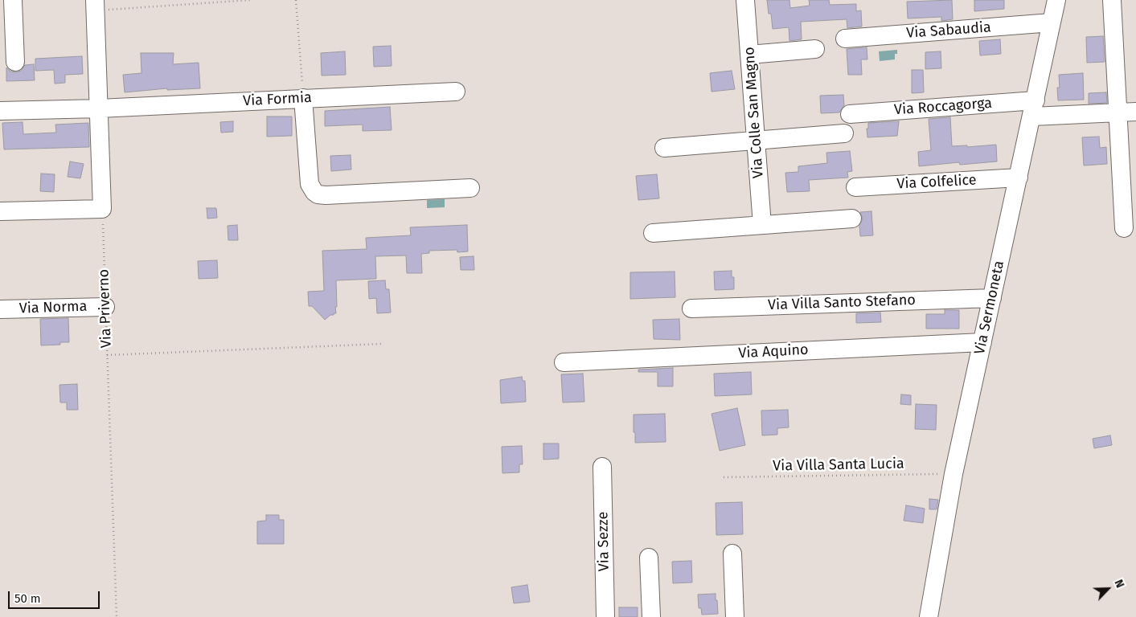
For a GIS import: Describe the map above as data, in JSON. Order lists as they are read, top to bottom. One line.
{"streets":{"street":["Via Sabaudia","Via Formia","Via Roccagorga","Via Colle San Magno","Via Colfelice","Via Villa Santo Stefano","Via Norma","Via Sermoneta","Via Aquino","Via Sezze"],"path":["Via Priverno","Via Villa Santa Lucia"]},"crossings":[["Via Sabaudia","Via Sermoneta"],["Via Roccagorga","Via Sermoneta"],["Via Colfelice","Via Sermoneta"],["Via Villa Santo Stefano","Via Sermoneta"],["Via Norma","Via Priverno"],["Via Sermoneta","Via Aquino"],["Via Sermoneta","Via Villa Santa Lucia"]],"scale_bar":"50 m","north":"top right"}
